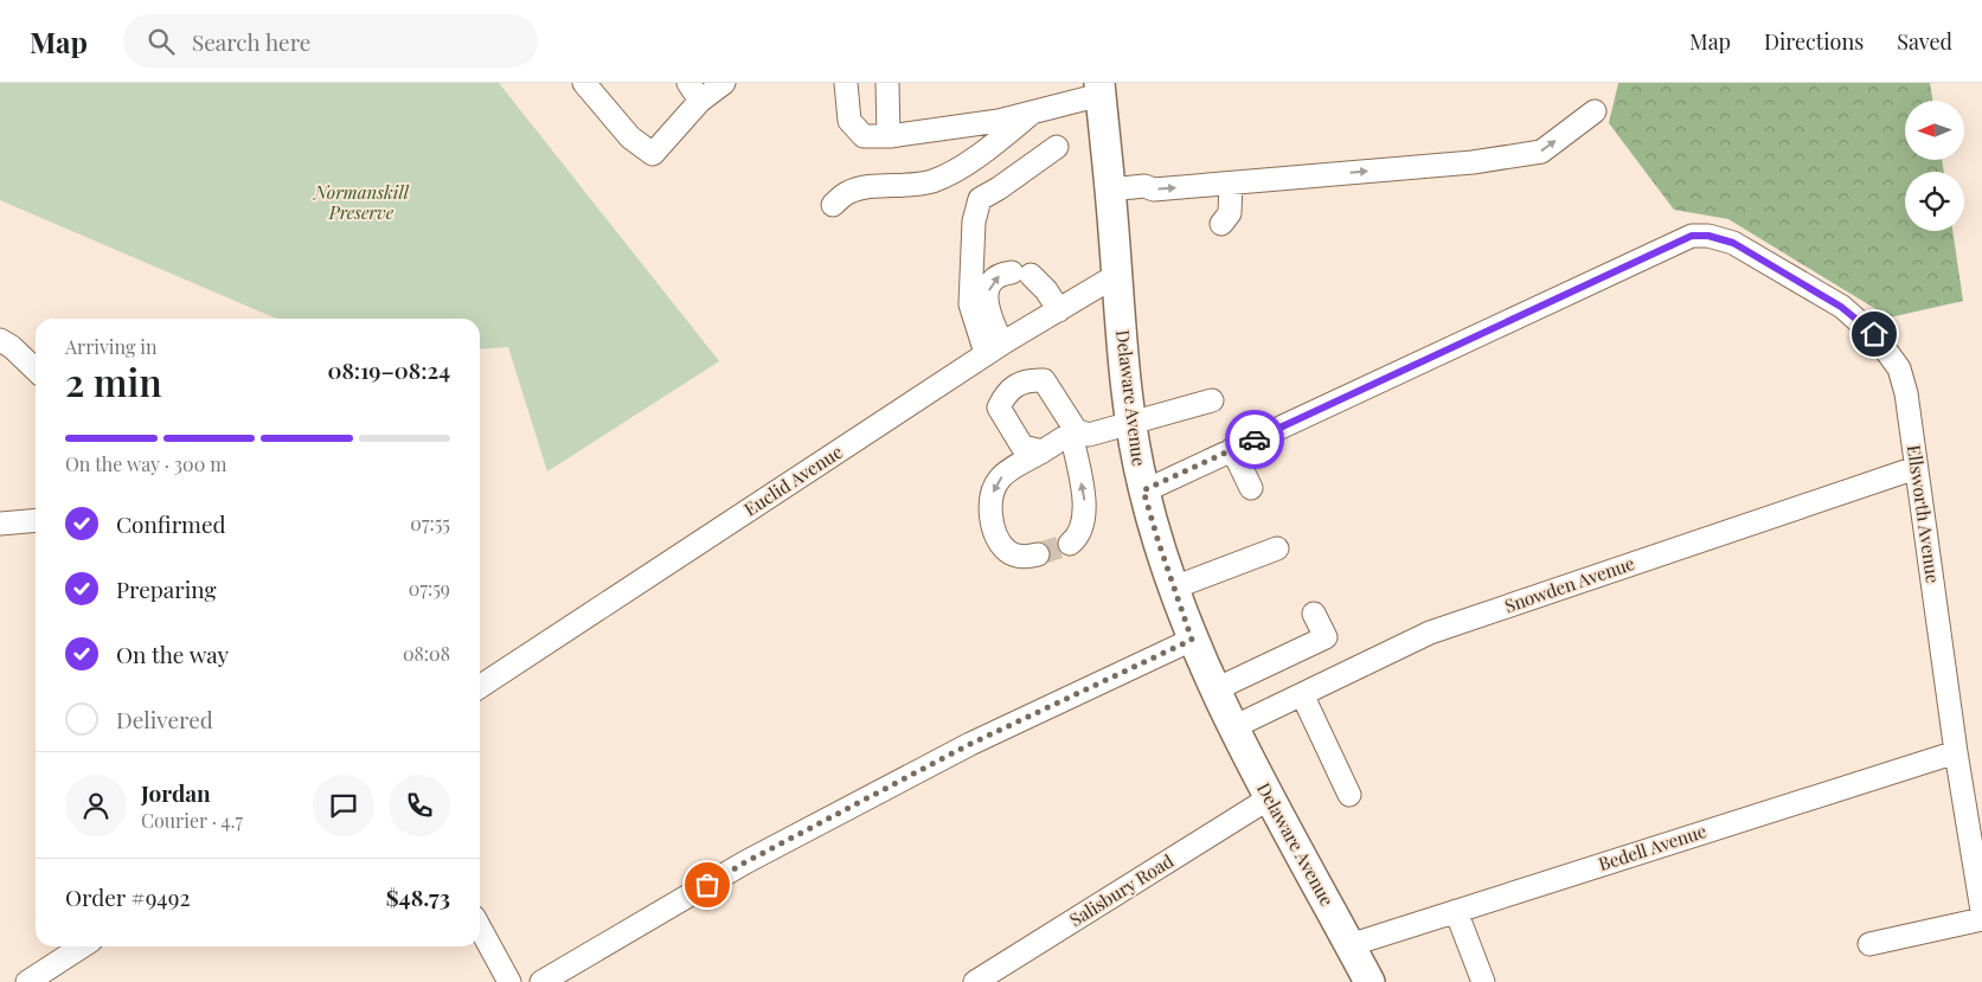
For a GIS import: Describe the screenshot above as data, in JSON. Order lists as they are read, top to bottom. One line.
{"streets":{"main road":["Delaware Avenue"],"street":["Euclid Avenue","Ellsworth Avenue","Snowden Avenue","Bedell Avenue","Salisbury Road"]},"crossings":[["Delaware Avenue","Euclid Avenue"],["Delaware Avenue","Snowden Avenue"],["Delaware Avenue","Bedell Avenue"],["Delaware Avenue","Salisbury Road"],["Ellsworth Avenue","Snowden Avenue"],["Ellsworth Avenue","Bedell Avenue"]],"parks":["Normanskill Preserve"],"north":"left","page":{"header":"Map","search":"Search here","nav":["Map","Directions","Saved"],"heading":["2 min","Arriving in","08:19–08:24"],"panel":["Jordan","Courier · 4.7","Order #9492","$48.73"],"bar":"On the way · 300 m","list":[["Confirmed","07:55"],["Preparing","07:59"],["On the way","08:08"],"Delivered"]}}
